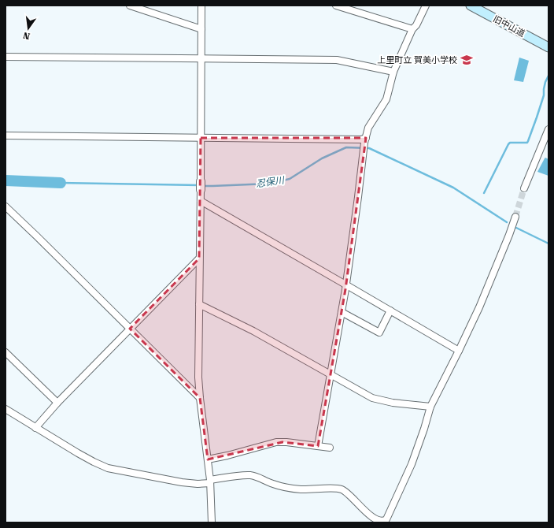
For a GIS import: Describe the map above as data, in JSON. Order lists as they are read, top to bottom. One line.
{"streets":{"main road":["旧中山道"]},"water":["忍保川"],"places":{"school or university":["上里町立 賀美小学校"]},"north":"bottom"}
